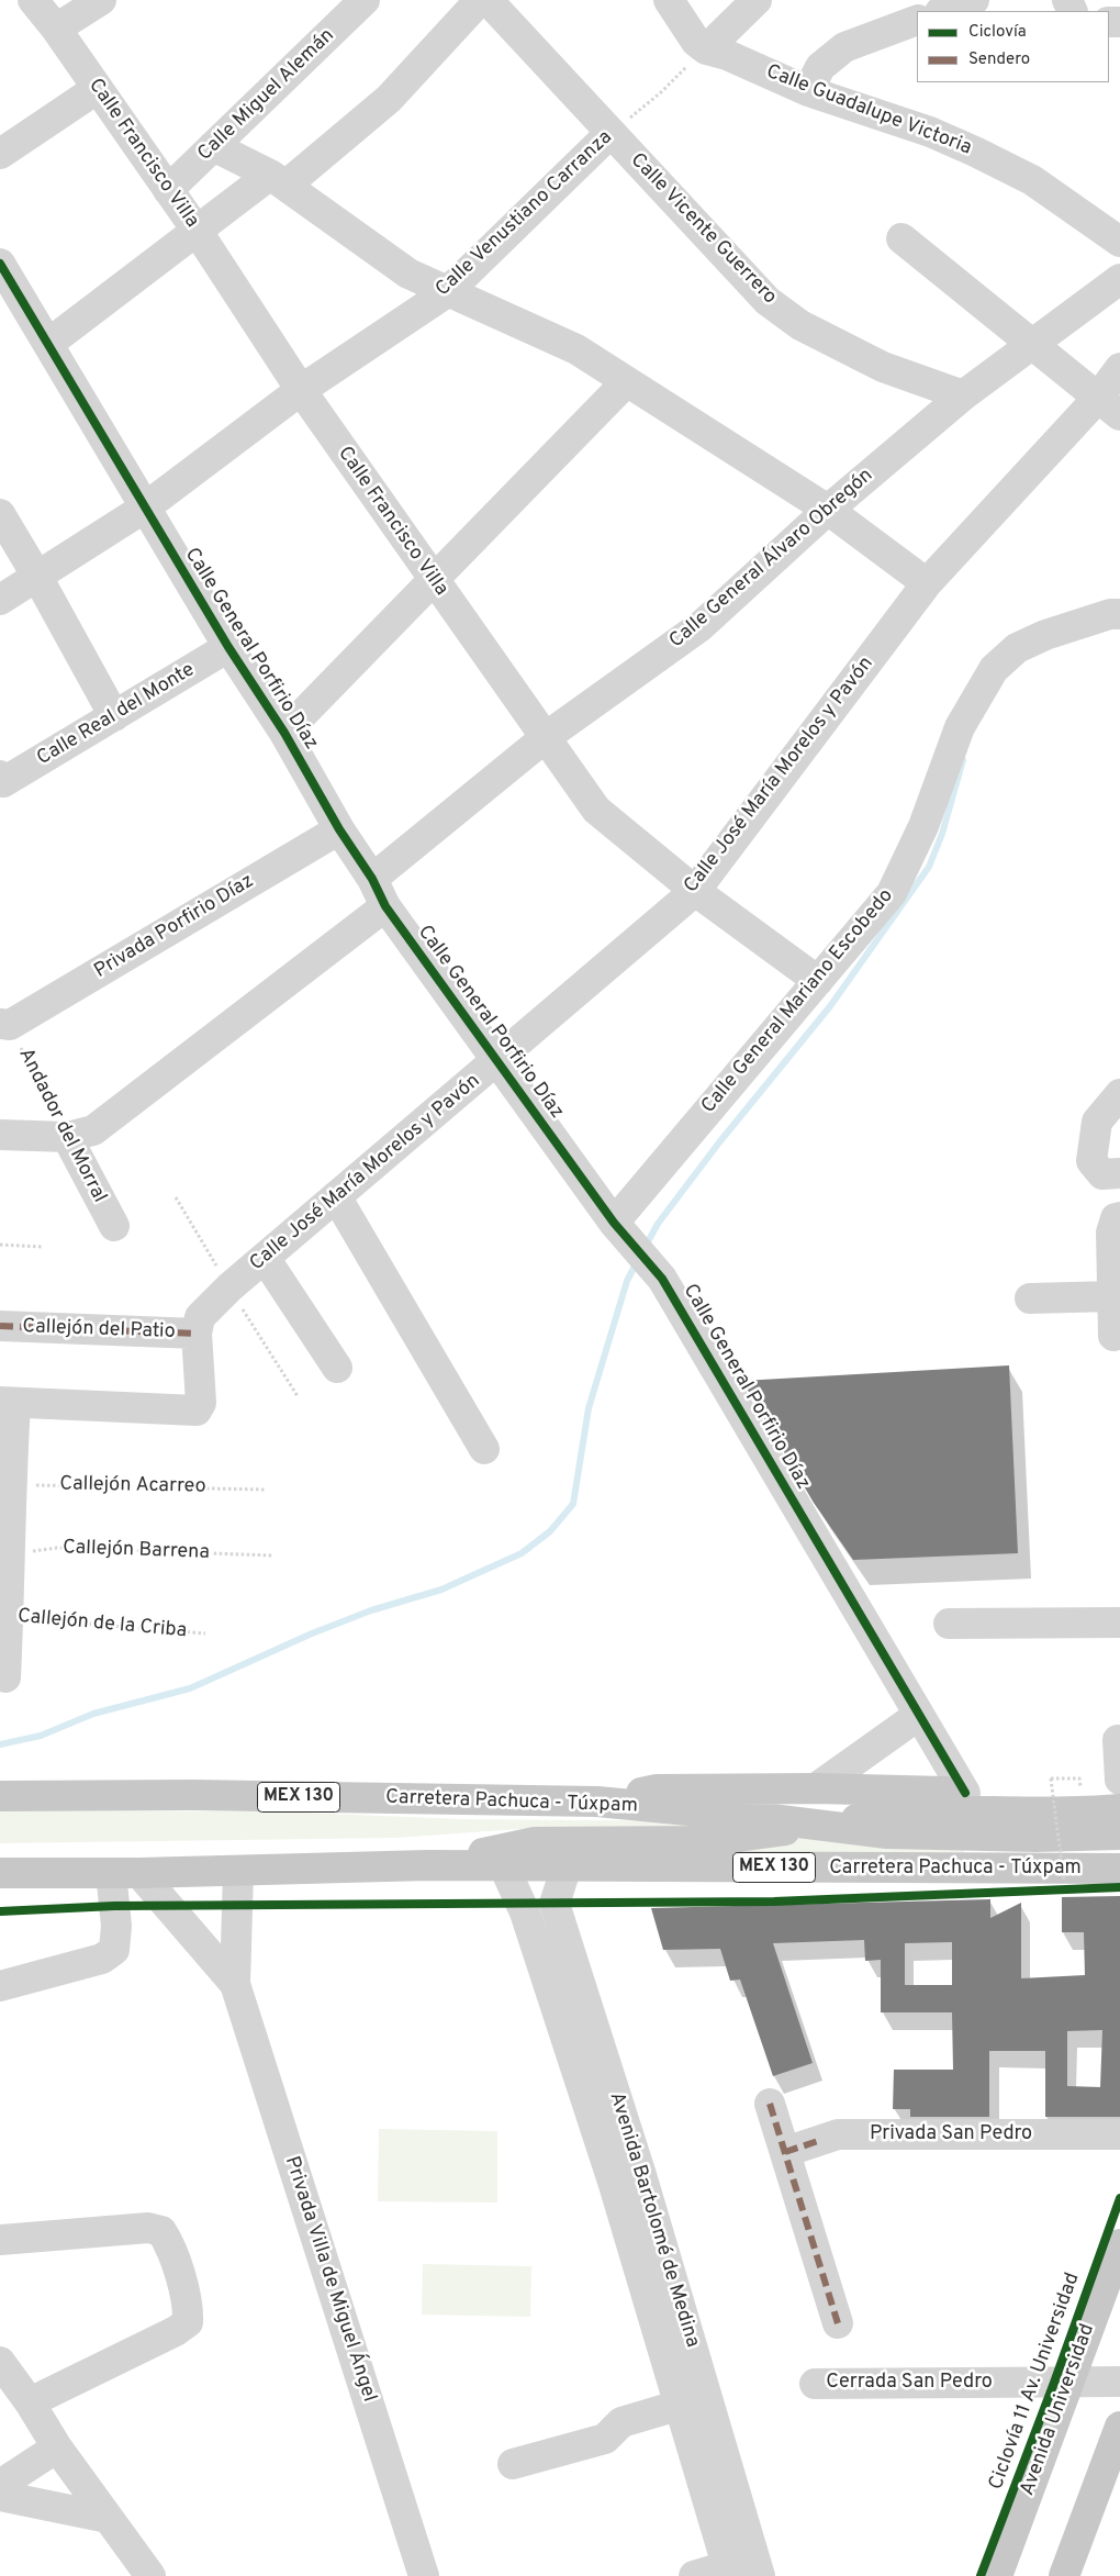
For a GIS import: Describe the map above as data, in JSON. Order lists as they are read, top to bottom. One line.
{"streets":{"main road":["MEX 130","Carretera Pachuca - Túxpam","Avenida Universidad"],"street":["Calle Miguel Alemán","Calle Guadalupe Victoria","Calle Francisco Villa","Calle Venustiano Carranza","Calle Vicente Guerrero","Calle General Álvaro Obregón","Calle General Porfirio Díaz","Calle Real del Monte","Calle José María Morelos y Pavón","Privada Porfirio Díaz","Calle General Mariano Escobedo","Andador del Morral","Callejón del Patio","Privada San Pedro","Avenida Bartolomé de Medina","Privada Villa de Miguel Ángel","Cerrada San Pedro"],"path":["Callejón Acarreo","Callejón Barrena","Callejón de la Criba"],"cycle path":["Ciclovía 11 Av. Universidad"]},"crossings":[["Calle Miguel Alemán","Calle Francisco Villa"],["Calle Guadalupe Victoria","Calle Venustiano Carranza"],["Calle Francisco Villa","Calle Venustiano Carranza"],["Calle Francisco Villa","Calle General Álvaro Obregón"],["Calle Francisco Villa","Calle José María Morelos y Pavón"],["Calle Francisco Villa","Calle General Mariano Escobedo"],["Calle Venustiano Carranza","Calle Vicente Guerrero"],["Calle Venustiano Carranza","Calle General Porfirio Díaz"],["Calle Vicente Guerrero","Calle General Álvaro Obregón"],["Calle General Álvaro Obregón","Calle General Porfirio Díaz"],["Calle General Porfirio Díaz","Calle Real del Monte"],["Calle General Porfirio Díaz","Calle José María Morelos y Pavón"],["Calle General Porfirio Díaz","Privada Porfirio Díaz"],["Calle General Porfirio Díaz","Calle General Mariano Escobedo"],["Calle José María Morelos y Pavón","Callejón del Patio"],["Privada Porfirio Díaz","Andador del Morral"],["Carretera Pachuca - Túxpam","Avenida Bartolomé de Medina"],["Carretera Pachuca - Túxpam","Privada Villa de Miguel Ángel"],["Cerrada San Pedro","Avenida Universidad"]],"legend":["Ciclovía","Sendero"]}
